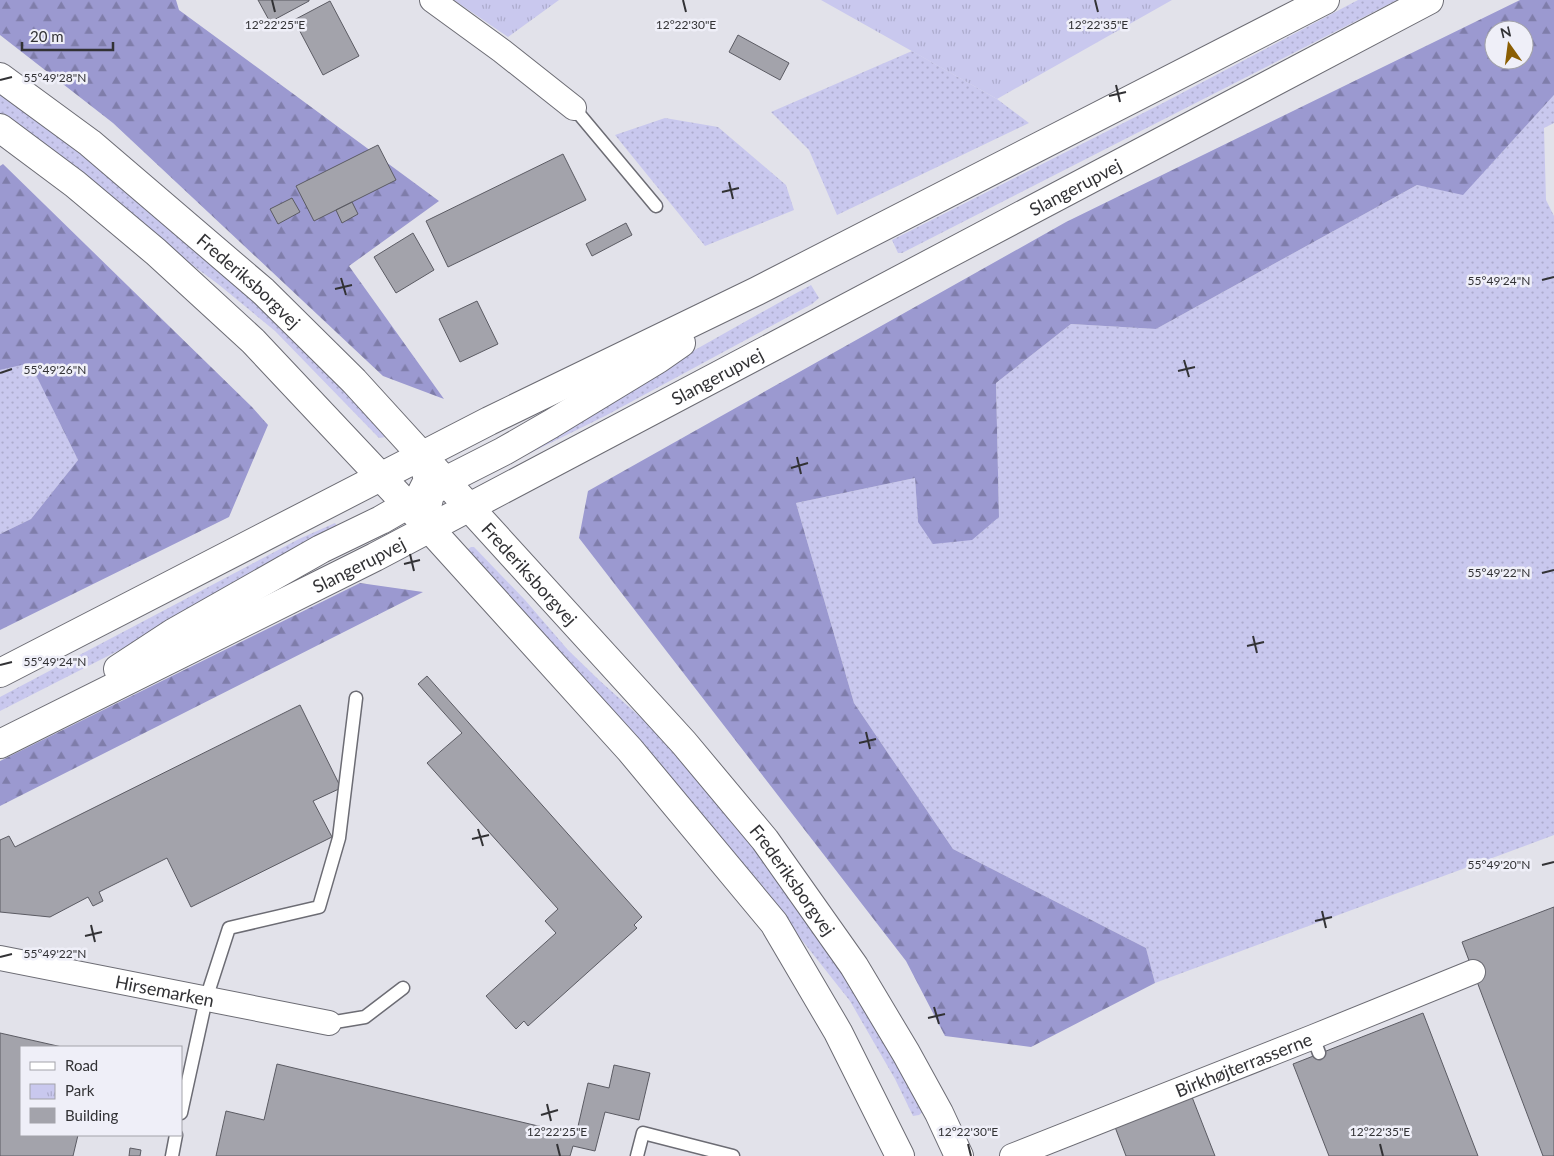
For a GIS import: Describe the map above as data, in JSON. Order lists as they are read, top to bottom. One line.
{"streets":{"main road":["Slangerupvej","Frederiksborgvej"],"street":["Hirsemarken","Birkhøjterrasserne"]},"crossings":[["Slangerupvej","Frederiksborgvej"]],"legend":["Road","Park","Building"],"scale_bar":"20 m","north":"top","coordinates":["12°22'25\"E","12°22'30\"E","12°22'35\"E","55°49'28\"N","55°49'24\"N","55°49'26\"N","55°49'22\"N","55°49'20\"N"]}
